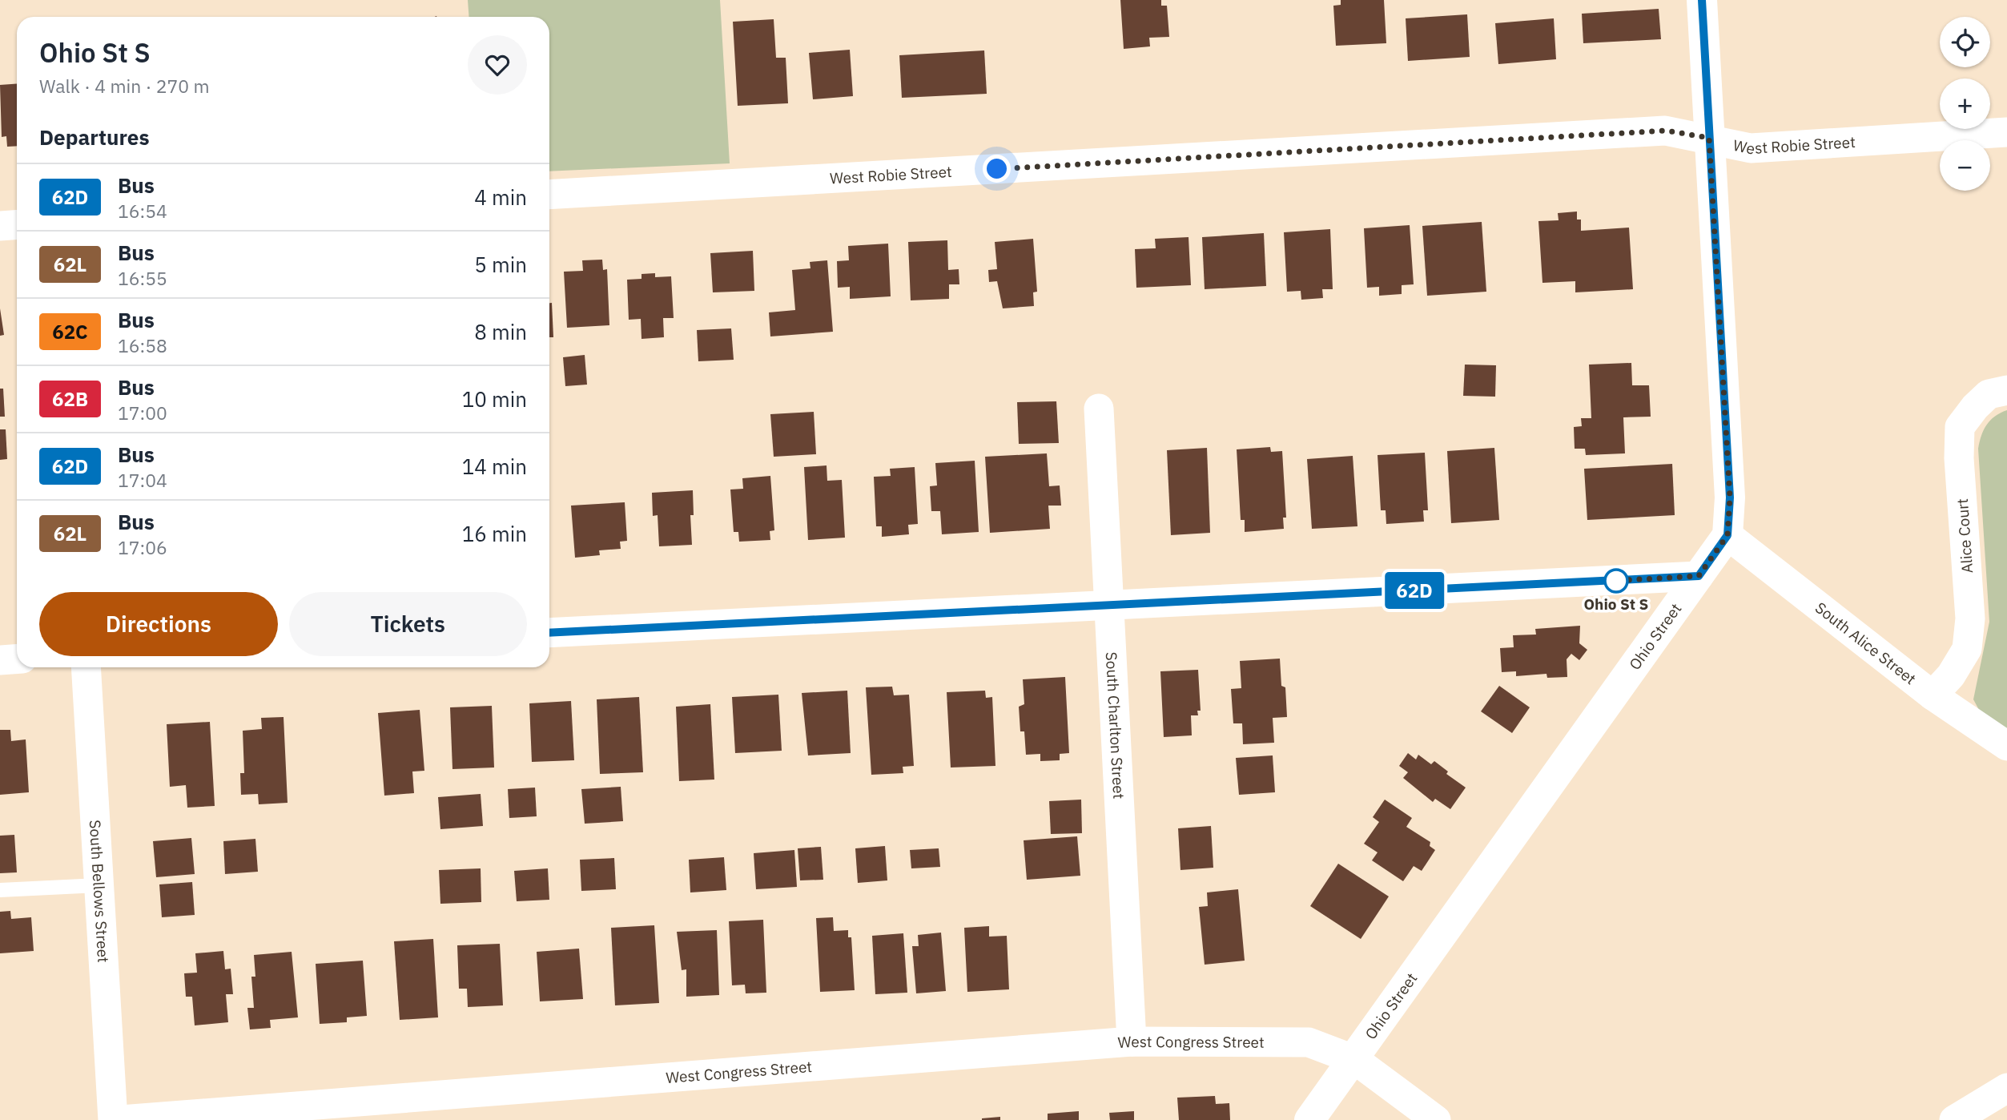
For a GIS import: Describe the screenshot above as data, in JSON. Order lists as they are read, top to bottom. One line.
{"streets":{"street":["West Robie Street","Alice Court","Ohio Street","South Alice Street","South Charlton Street","South Bellows Street","West Congress Street"]},"crossings":[["Alice Court","South Alice Street"],["Ohio Street","South Alice Street"],["Ohio Street","West Congress Street"],["South Charlton Street","West Congress Street"]],"places":["Ohio St S"],"lines":["bus line 62D"],"page":{"on_map":"62D","map_buttons":["+","−"],"heading":[["Ohio St S","Walk · 4 min · 270 m"],"Departures"],"list":[{"mark":"62D","name":"Bus","note":"16:54","value":"4 min"},{"mark":"62L","name":"Bus","note":"16:55","value":"5 min"},{"mark":"62C","name":"Bus","note":"16:58","value":"8 min"},{"mark":"62B","name":"Bus","note":"17:00","value":"10 min"},{"mark":"62D","name":"Bus","note":"17:04","value":"14 min"},{"mark":"62L","name":"Bus","note":"17:06","value":"16 min"}],"buttons":["Directions","Tickets"]}}
